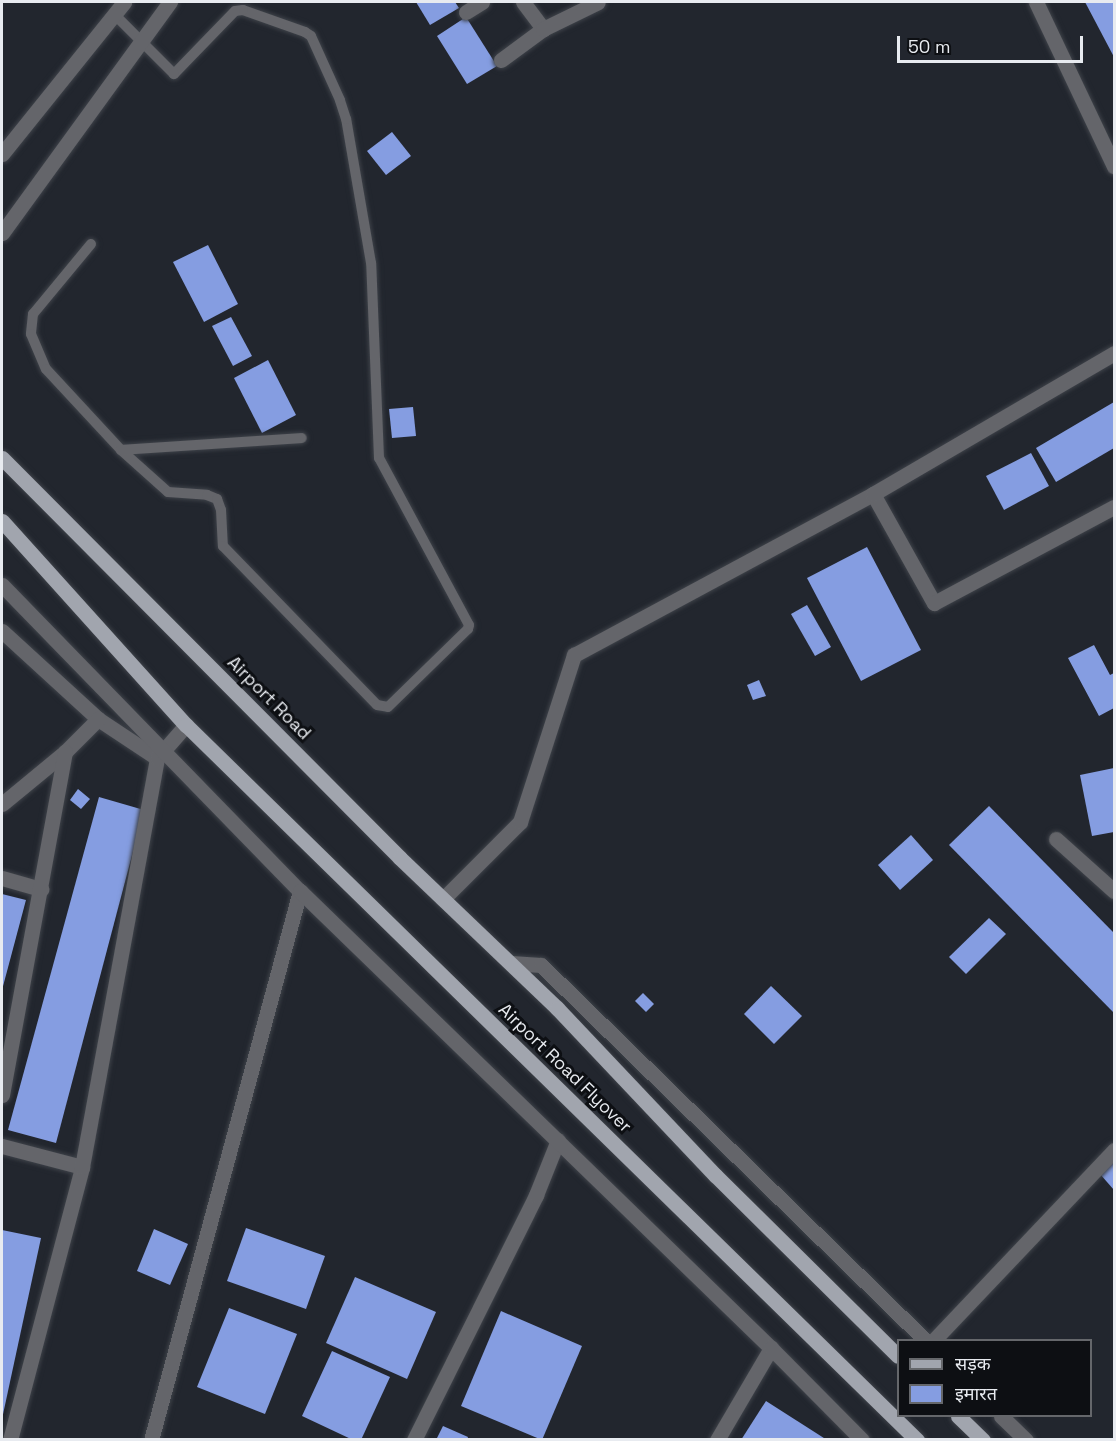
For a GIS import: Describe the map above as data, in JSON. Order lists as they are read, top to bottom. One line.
{"streets":{"main road":["Airport Road","Airport Road Flyover"]},"crossings":[["Airport Road","Airport Road Flyover"]],"legend":["सड़क","इमारत"],"scale_bar":"50 m"}
